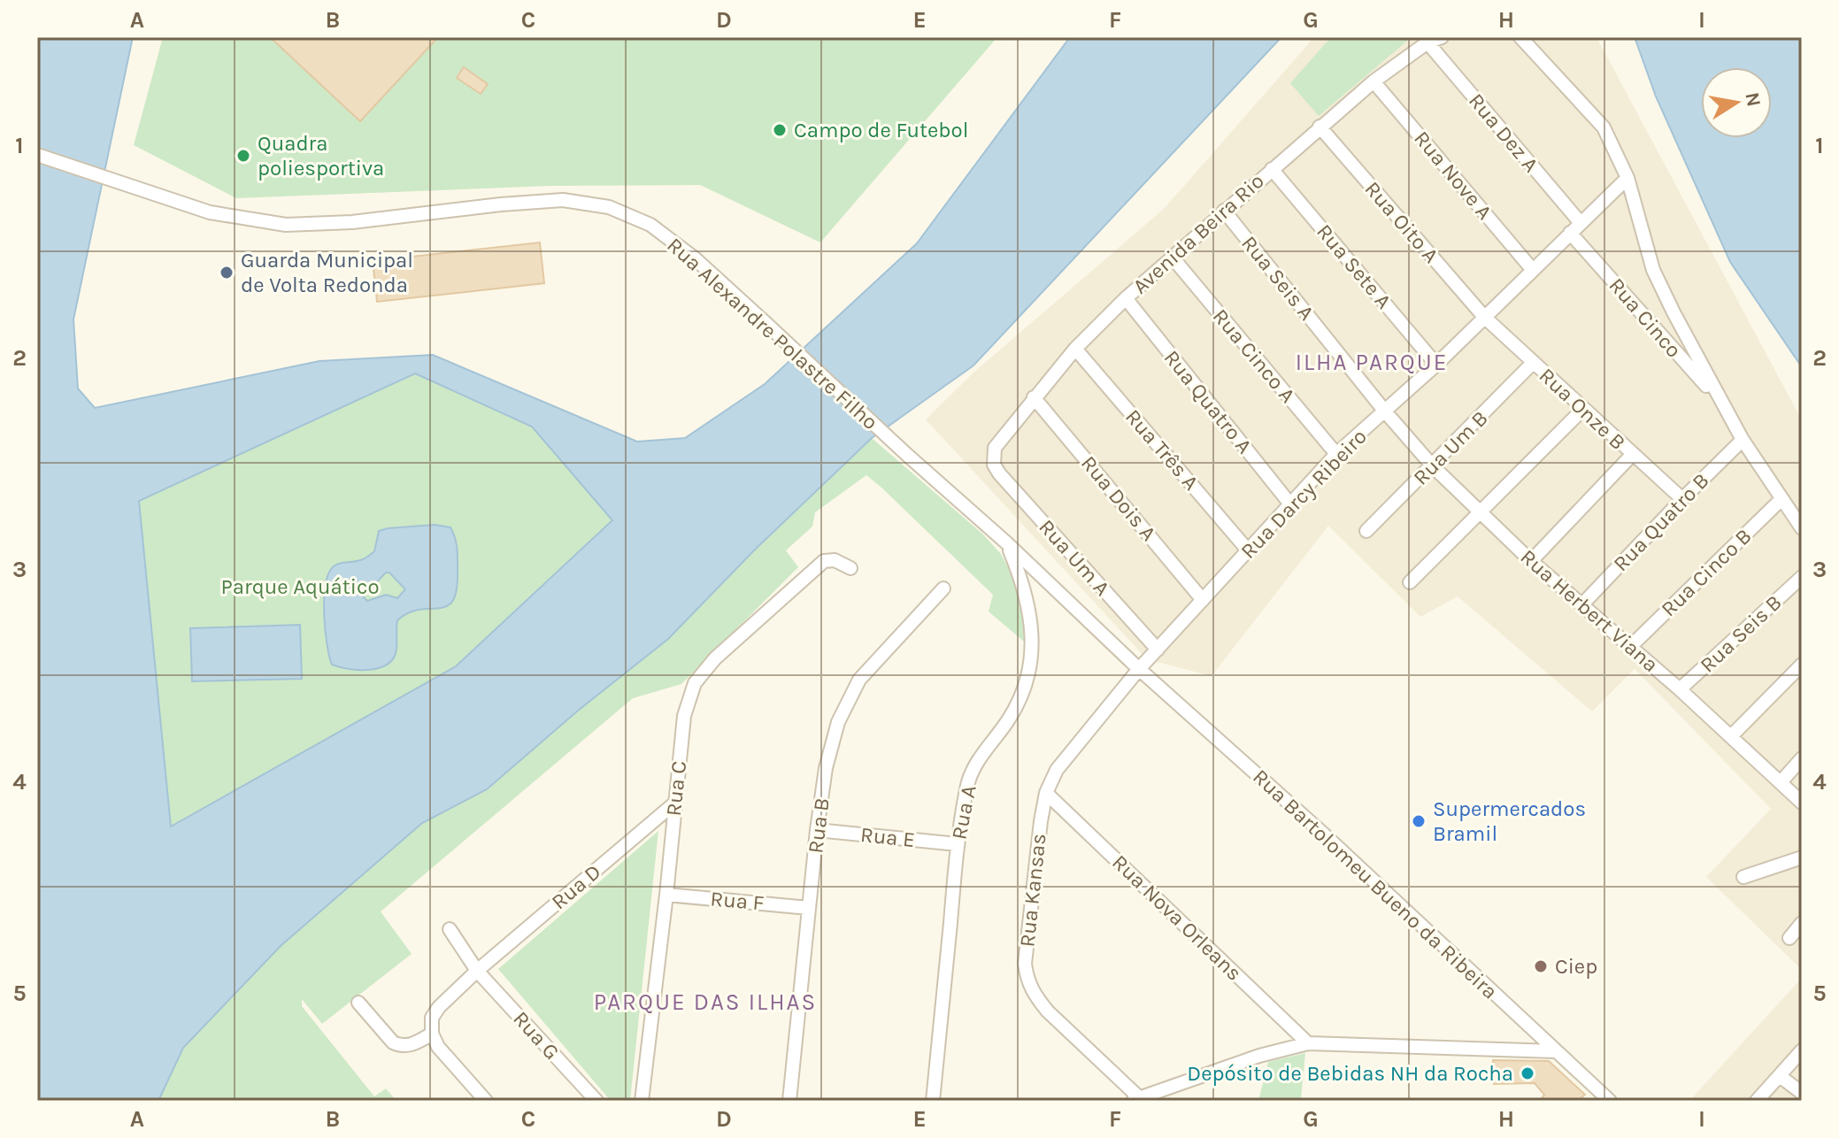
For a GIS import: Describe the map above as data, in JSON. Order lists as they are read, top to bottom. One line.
{"streets":{"street":["Rua Dez A","Rua Nove A","Rua Oito A","Avenida Beira Rio","Rua Sete A","Rua Seis A","Rua Cinco","Rua Alexandre Polastre Filho","Rua Cinco A","Rua Quatro A","Rua Onze B","Rua Um B","Rua Três A","Rua Darcy Ribeiro","Rua Dois A","Rua Quatro B","Rua Um A","Rua Cinco B","Rua Herbert Viana","Rua Seis B","Rua C","Rua A","Rua B","Rua E","Rua Bartolomeu Bueno da Ribeira","Rua D","Rua Kansas","Rua F","Rua Nova Orleans","Rua G"]},"crossings":[["Rua Dez A","Avenida Beira Rio"],["Rua Dez A","Rua Darcy Ribeiro"],["Rua Nove A","Avenida Beira Rio"],["Rua Nove A","Rua Darcy Ribeiro"],["Rua Oito A","Avenida Beira Rio"],["Rua Oito A","Rua Onze B"],["Rua Oito A","Rua Darcy Ribeiro"],["Avenida Beira Rio","Rua Sete A"],["Avenida Beira Rio","Rua Seis A"],["Avenida Beira Rio","Rua Cinco A"],["Avenida Beira Rio","Rua Quatro A"],["Avenida Beira Rio","Rua Três A"],["Avenida Beira Rio","Rua Dois A"],["Avenida Beira Rio","Rua Um A"],["Rua Sete A","Rua Darcy Ribeiro"],["Rua Seis A","Rua Darcy Ribeiro"],["Rua Seis A","Rua Herbert Viana"],["Rua Cinco","Rua Darcy Ribeiro"],["Rua Alexandre Polastre Filho","Rua Darcy Ribeiro"],["Rua Alexandre Polastre Filho","Rua A"],["Rua Alexandre Polastre Filho","Rua Bartolomeu Bueno da Ribeira"],["Rua Alexandre Polastre Filho","Rua Kansas"],["Rua Cinco A","Rua Darcy Ribeiro"],["Rua Quatro A","Rua Darcy Ribeiro"],["Rua Onze B","Rua Um B"],["Rua Onze B","Rua Darcy Ribeiro"],["Rua Onze B","Rua Quatro B"],["Rua Um B","Rua Herbert Viana"],["Rua Três A","Rua Darcy Ribeiro"],["Rua Darcy Ribeiro","Rua Dois A"],["Rua Darcy Ribeiro","Rua Um A"],["Rua Darcy Ribeiro","Rua Herbert Viana"],["Rua Darcy Ribeiro","Rua Bartolomeu Bueno da Ribeira"],["Rua Darcy Ribeiro","Rua Kansas"],["Rua Quatro B","Rua Herbert Viana"],["Rua Cinco B","Rua Herbert Viana"],["Rua Herbert Viana","Rua Seis B"],["Rua C","Rua D"],["Rua C","Rua F"],["Rua A","Rua E"],["Rua B","Rua E"],["Rua B","Rua F"],["Rua Bartolomeu Bueno da Ribeira","Rua Kansas"],["Rua D","Rua G"],["Rua Kansas","Rua Nova Orleans"]],"districts":["ILHA PARQUE","PARQUE DAS ILHAS"],"parks":["Parque Aquático"],"places":["Campo de Futebol","Quadra poliesportiva","Guarda Municipal de Volta Redonda","Supermercados Bramil","Ciep","Depósito de Bebidas NH da Rocha"],"north":"right","grid":{"columns":["A","B","C","D","E","F","G","H","I"],"rows":["1","2","3","4","5"]}}
